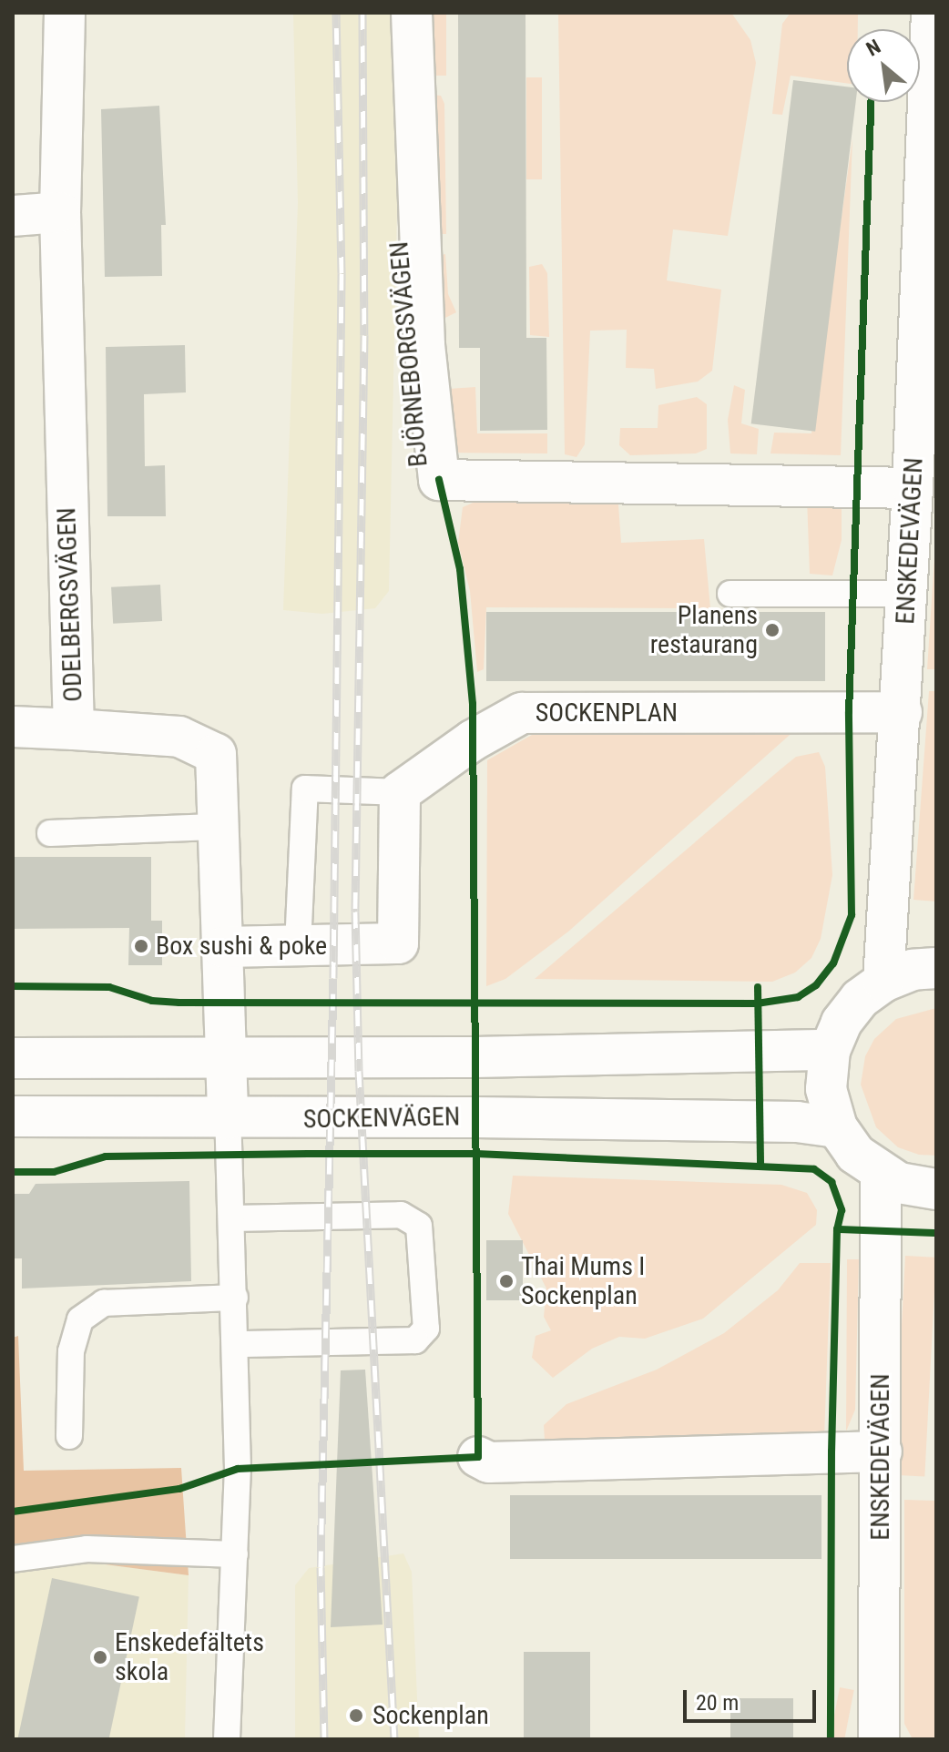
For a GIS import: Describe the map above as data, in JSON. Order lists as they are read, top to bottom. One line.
{"streets":{"street":["BJÖRNEBORGSVÄGEN","ENSKEDEVÄGEN","ODELBERGSVÄGEN","SOCKENPLAN","SOCKENVÄGEN"]},"crossings":[["BJÖRNEBORGSVÄGEN","ENSKEDEVÄGEN"],["ENSKEDEVÄGEN","SOCKENPLAN"],["ODELBERGSVÄGEN","SOCKENVÄGEN"]],"places":["Planens restaurang","Box sushi & poke","Thai Mums I Sockenplan","Enskedefältets skola","Sockenplan"],"scale_bar":"20 m","north":"top left"}
